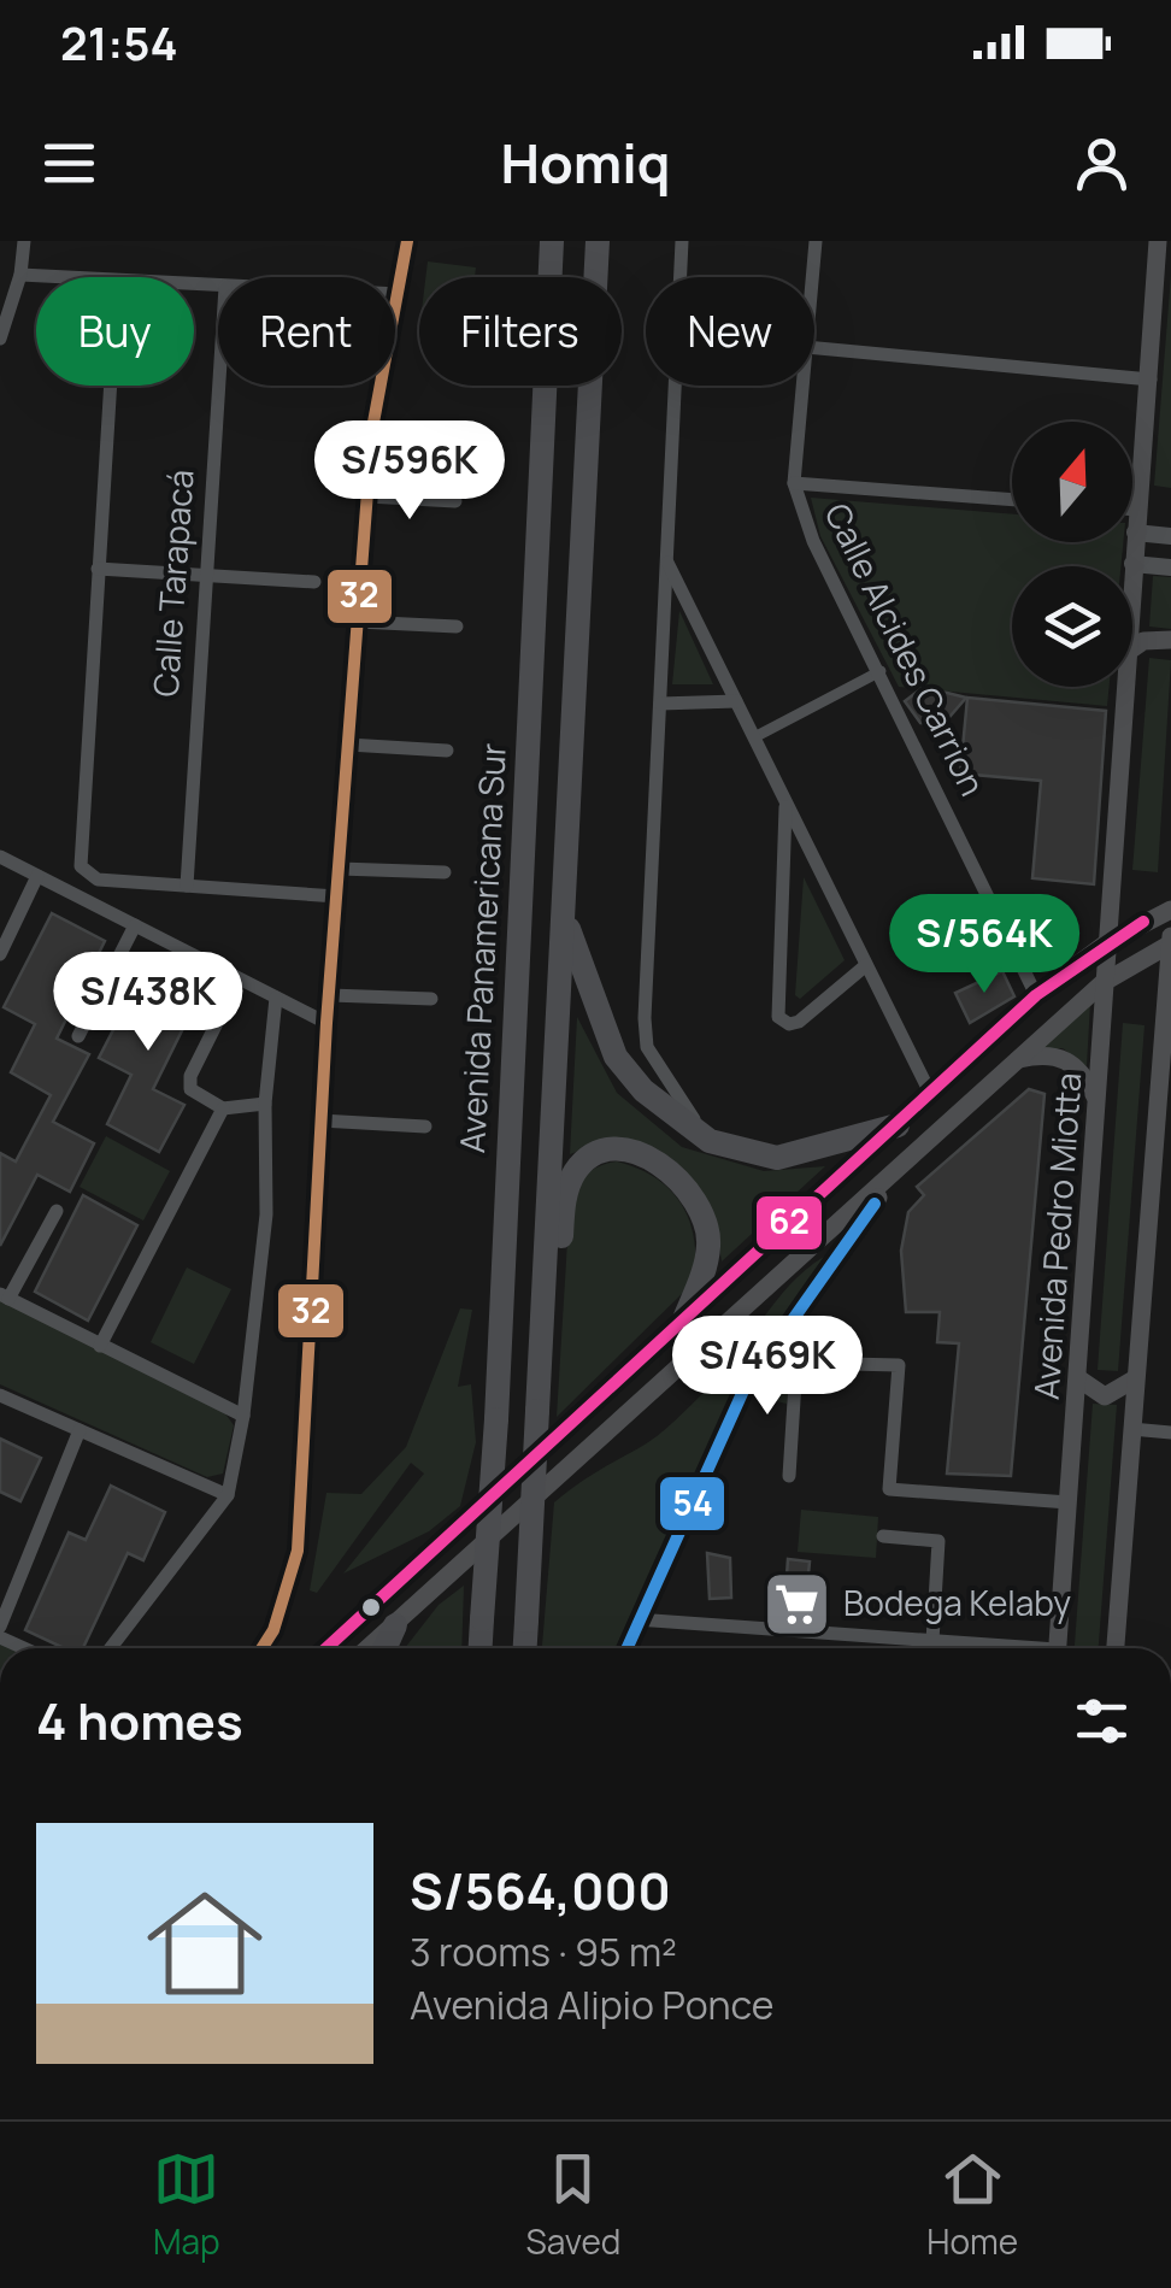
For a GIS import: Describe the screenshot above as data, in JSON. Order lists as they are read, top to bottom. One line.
{"streets":{"highway":["Avenida Panamericana Sur"],"main road":["Avenida Pedro Miotta"],"street":["Calle Tarapacá","Calle Alcides Carrion"]},"places":{"supermarket":["Bodega Kelaby"]},"lines":["transit line 32","transit line 62","transit line 54"],"north":"top","page":{"status":"21:54","header":"Homiq","chip":["Buy","Rent","Filters","New"],"price":["S/596K","S/564K","S/438K","S/469K"],"heading":"4 homes","list":[{"name":"S/564,000","note":"3 rooms · 95 m² · Avenida Alipio Ponce"}],"tabs":["Map","Saved","Home"]}}
